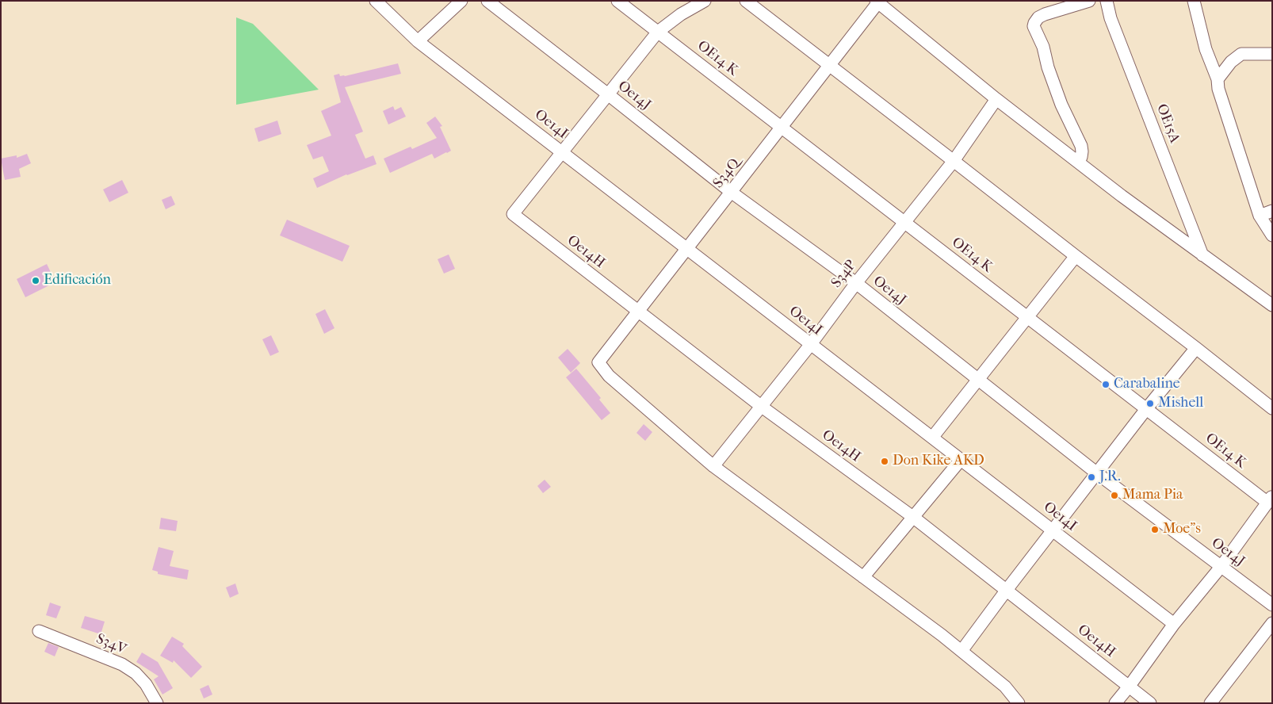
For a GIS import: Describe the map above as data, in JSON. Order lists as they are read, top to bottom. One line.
{"streets":{"street":["OE14 K","Oe14J","OE15A","Oe14I","S34Q","Oe14H","S34P","S34V"]},"crossings":[["OE14 K","S34Q"],["OE14 K","S34P"],["Oe14J","S34Q"],["Oe14J","S34P"],["Oe14I","S34Q"],["Oe14I","Oe14H"],["Oe14I","S34P"],["S34Q","Oe14H"],["S34Q","S34P"],["Oe14H","S34P"]],"places":["Edificación","Carabaline","Mishell","Don Kike AKD","J.R.","Mama Pia","Moe\"s"]}
